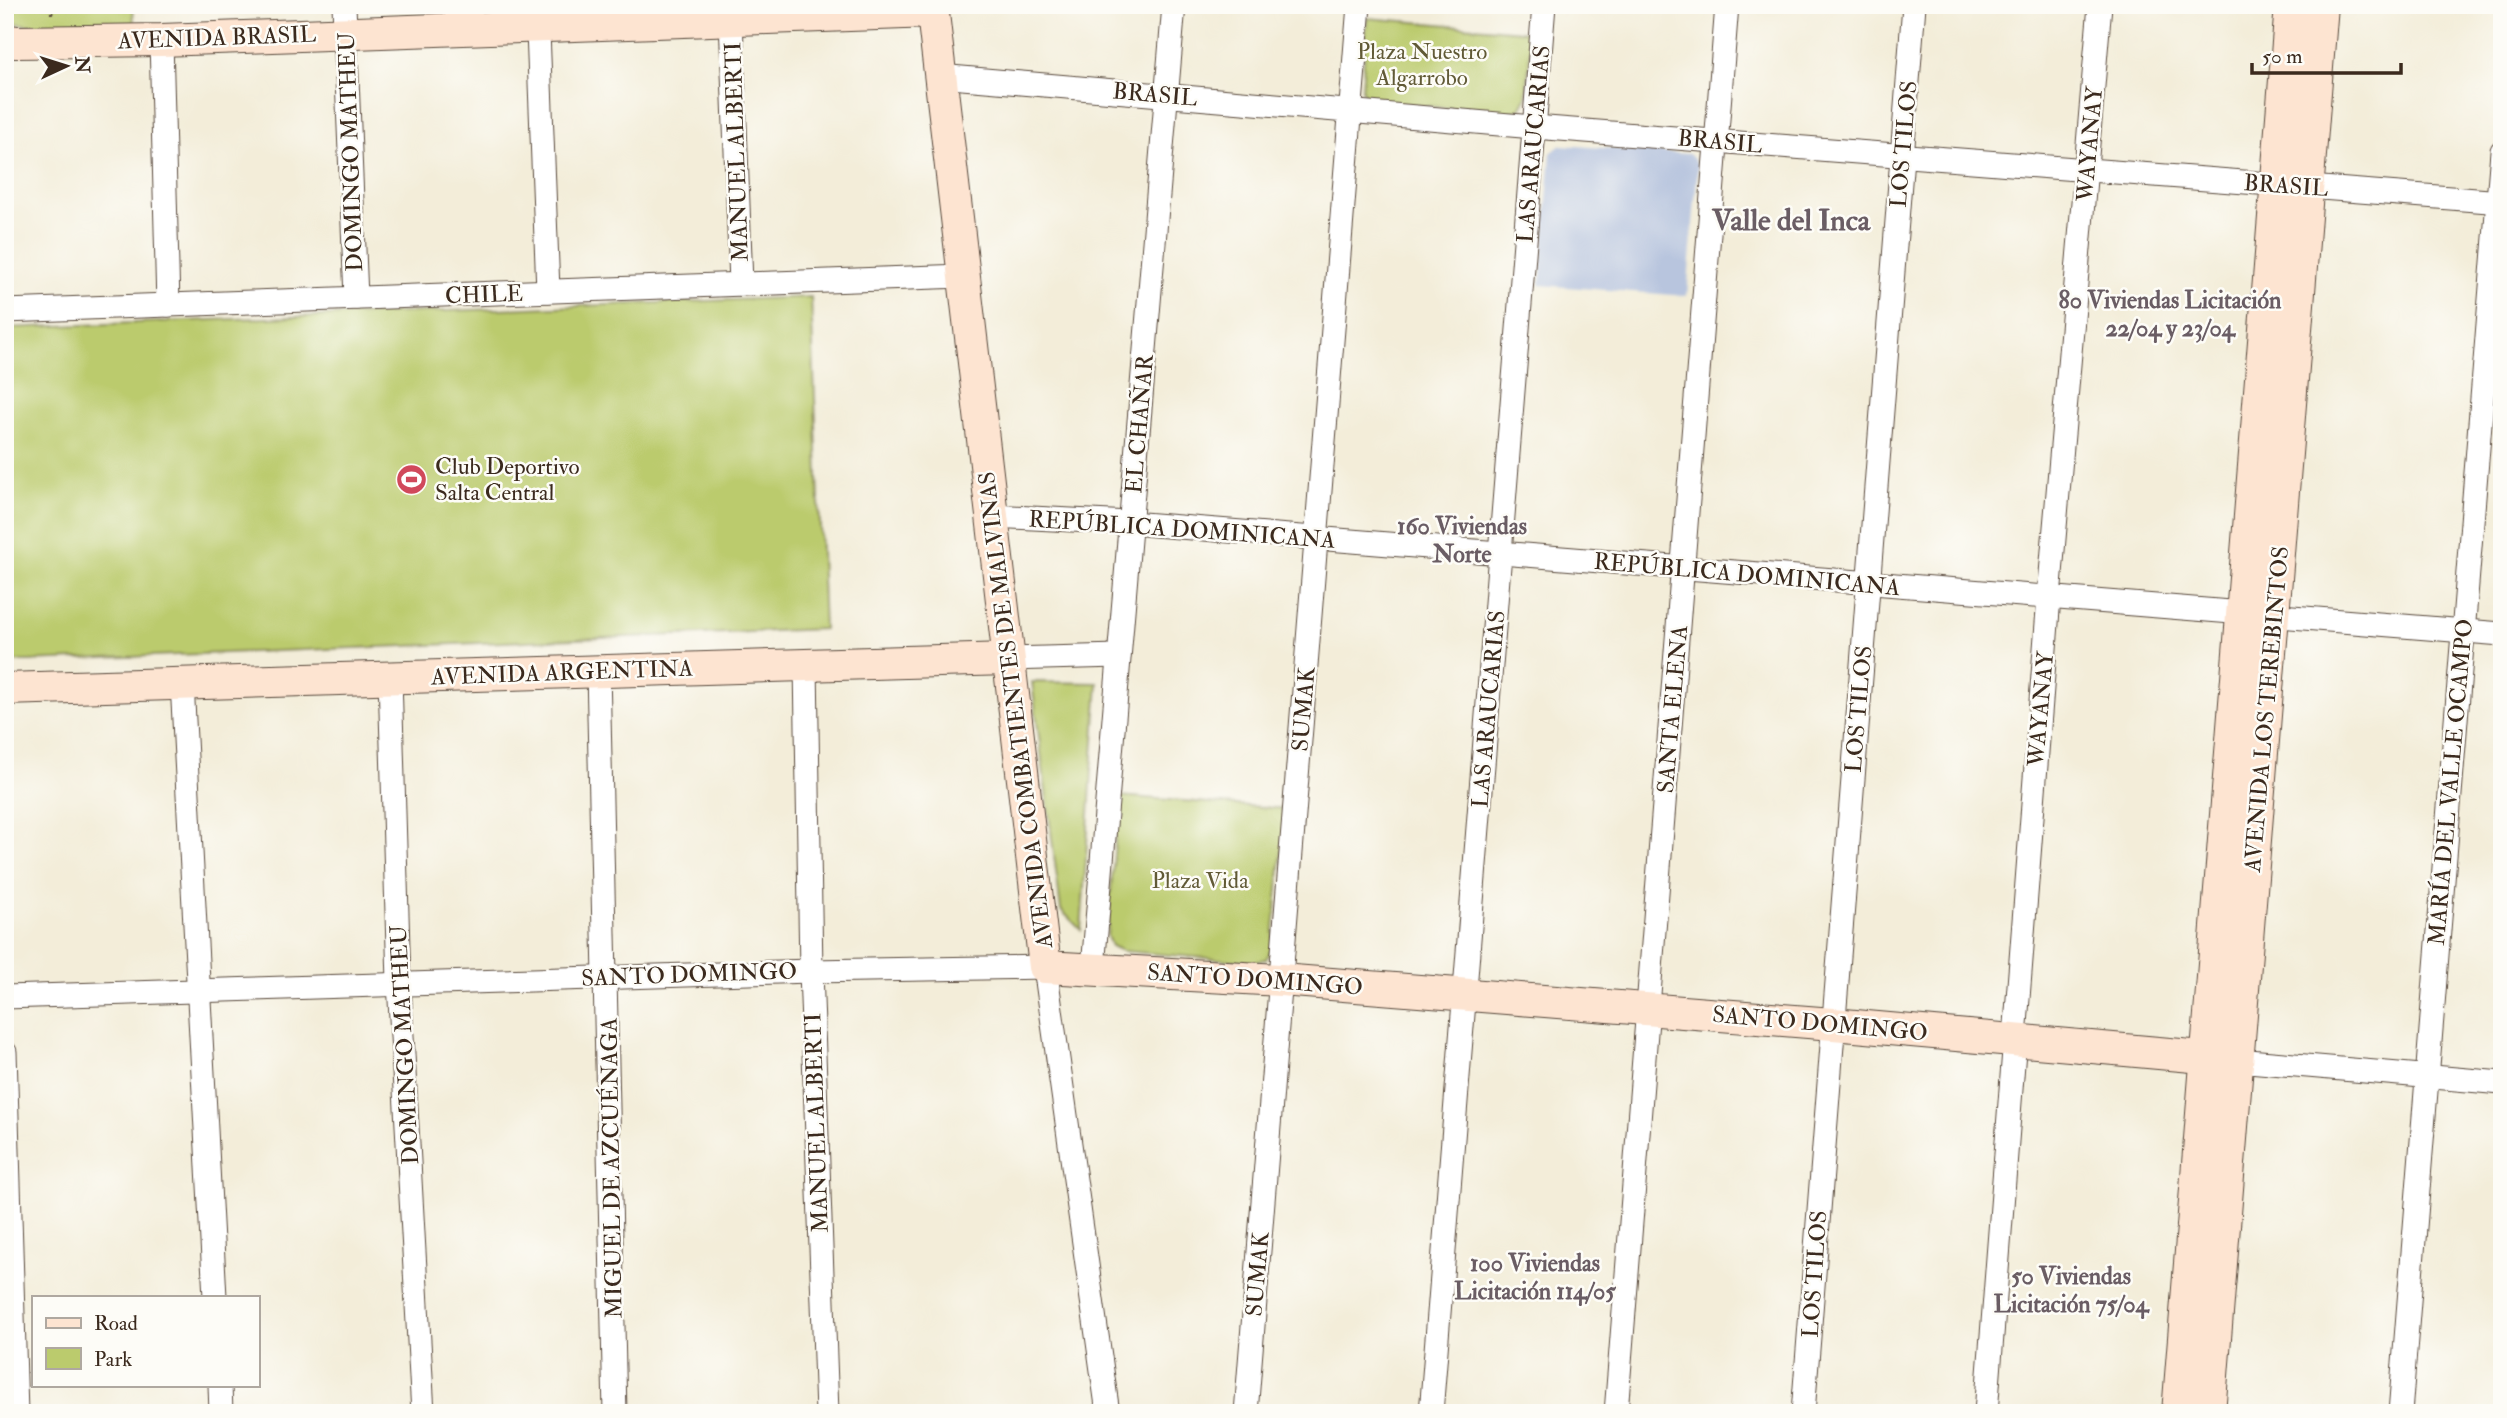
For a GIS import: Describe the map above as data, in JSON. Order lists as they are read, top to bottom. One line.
{"streets":{"street":["AVENIDA BRASIL","BRASIL","LAS ARAUCARIAS","LOS TILOS","WAYANAY","DOMINGO MATHEU","MANUEL ALBERTI","CHILE","EL CHAÑAR","REPÚBLICA DOMINICANA","AVENIDA ARGENTINA","SUMAK","SANTA ELENA","AVENIDA LOS TEREBINTOS","AVENIDA COMBATIENTES DE MALVINAS","MARÍA DEL VALLE OCAMPO","SANTO DOMINGO","MIGUEL DE AZCUÉNAGA"]},"crossings":[["AVENIDA BRASIL","DOMINGO MATHEU"],["AVENIDA BRASIL","MANUEL ALBERTI"],["AVENIDA BRASIL","AVENIDA COMBATIENTES DE MALVINAS"],["BRASIL","LAS ARAUCARIAS"],["BRASIL","LOS TILOS"],["BRASIL","WAYANAY"],["BRASIL","EL CHAÑAR"],["BRASIL","SUMAK"],["BRASIL","SANTA ELENA"],["BRASIL","AVENIDA LOS TEREBINTOS"],["BRASIL","AVENIDA COMBATIENTES DE MALVINAS"],["BRASIL","MARÍA DEL VALLE OCAMPO"],["LAS ARAUCARIAS","REPÚBLICA DOMINICANA"],["LAS ARAUCARIAS","SANTO DOMINGO"],["LOS TILOS","REPÚBLICA DOMINICANA"],["LOS TILOS","SANTO DOMINGO"],["WAYANAY","REPÚBLICA DOMINICANA"],["WAYANAY","SANTO DOMINGO"],["DOMINGO MATHEU","CHILE"],["DOMINGO MATHEU","AVENIDA ARGENTINA"],["DOMINGO MATHEU","SANTO DOMINGO"],["MANUEL ALBERTI","CHILE"],["MANUEL ALBERTI","AVENIDA ARGENTINA"],["MANUEL ALBERTI","SANTO DOMINGO"],["CHILE","AVENIDA COMBATIENTES DE MALVINAS"],["EL CHAÑAR","REPÚBLICA DOMINICANA"],["EL CHAÑAR","AVENIDA ARGENTINA"],["EL CHAÑAR","SANTO DOMINGO"],["REPÚBLICA DOMINICANA","SUMAK"],["REPÚBLICA DOMINICANA","SANTA ELENA"],["REPÚBLICA DOMINICANA","AVENIDA LOS TEREBINTOS"],["REPÚBLICA DOMINICANA","AVENIDA COMBATIENTES DE MALVINAS"],["REPÚBLICA DOMINICANA","MARÍA DEL VALLE OCAMPO"],["AVENIDA ARGENTINA","AVENIDA COMBATIENTES DE MALVINAS"],["AVENIDA ARGENTINA","MIGUEL DE AZCUÉNAGA"],["SUMAK","SANTO DOMINGO"],["SANTA ELENA","SANTO DOMINGO"],["AVENIDA LOS TEREBINTOS","SANTO DOMINGO"],["AVENIDA COMBATIENTES DE MALVINAS","SANTO DOMINGO"],["MARÍA DEL VALLE OCAMPO","SANTO DOMINGO"],["SANTO DOMINGO","MIGUEL DE AZCUÉNAGA"]],"districts":["Valle del Inca","80 Viviendas Licitación 22/04 y 23/04","160 Viviendas Norte","100 Viviendas Licitación 114/05","50 Viviendas Licitación 75/04"],"parks":["Plaza Nuestro Algarrobo","Plaza Vida"],"places":{"sports":["Club Deportivo Salta Central"]},"legend":["Road","Park"],"scale_bar":"50 m","north":"right"}
